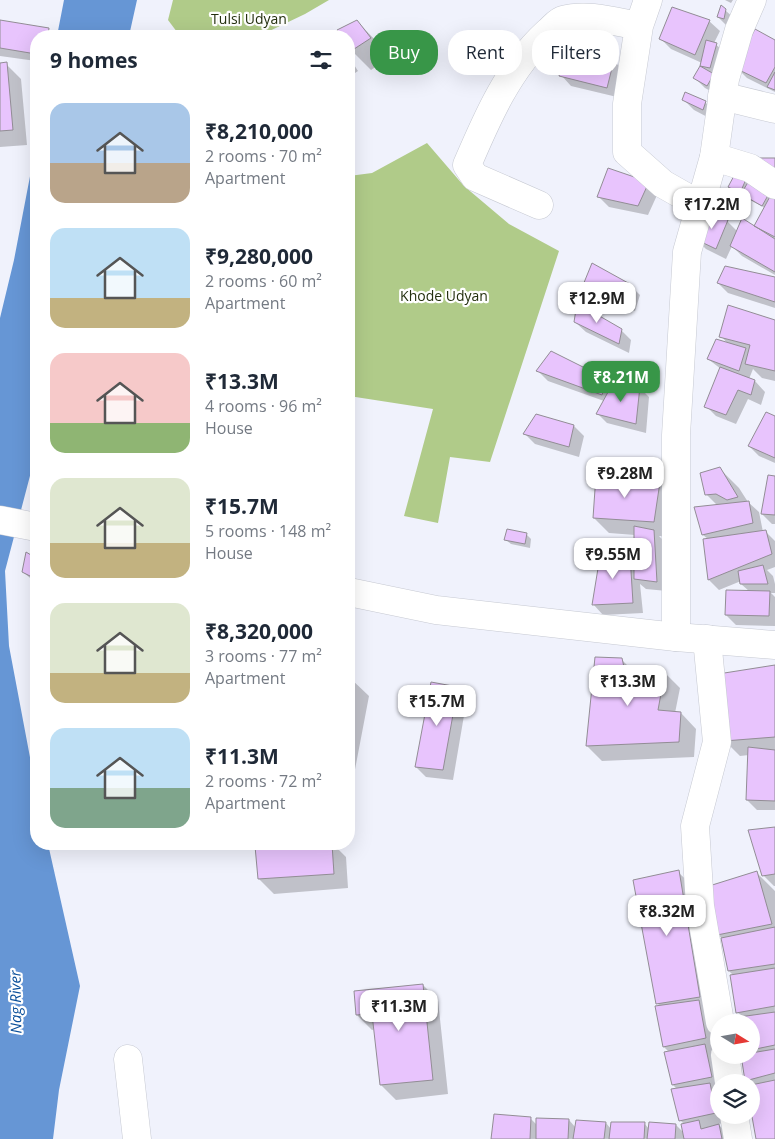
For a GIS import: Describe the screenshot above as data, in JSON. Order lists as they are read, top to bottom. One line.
{"water":["Nag River"],"parks":["Tulsi Udyan","Khode Udyan"],"north":"right","page":{"chip":["Buy","Rent","Filters"],"heading":"9 homes","list":[{"name":"₹8,210,000","note":"2 rooms · 70 m² · Apartment"},{"name":"₹9,280,000","note":"2 rooms · 60 m² · Apartment"},{"name":"₹13.3M","note":"4 rooms · 96 m² · House"},{"name":"₹15.7M","note":"5 rooms · 148 m² · House"},{"name":"₹8,320,000","note":"3 rooms · 77 m² · Apartment"},{"name":"₹11.3M","note":"2 rooms · 72 m² · Apartment"}],"price":["₹17.2M","₹12.9M","₹8.21M","₹9.28M","₹9.55M","₹13.3M","₹15.7M","₹8.32M","₹11.3M"]}}
